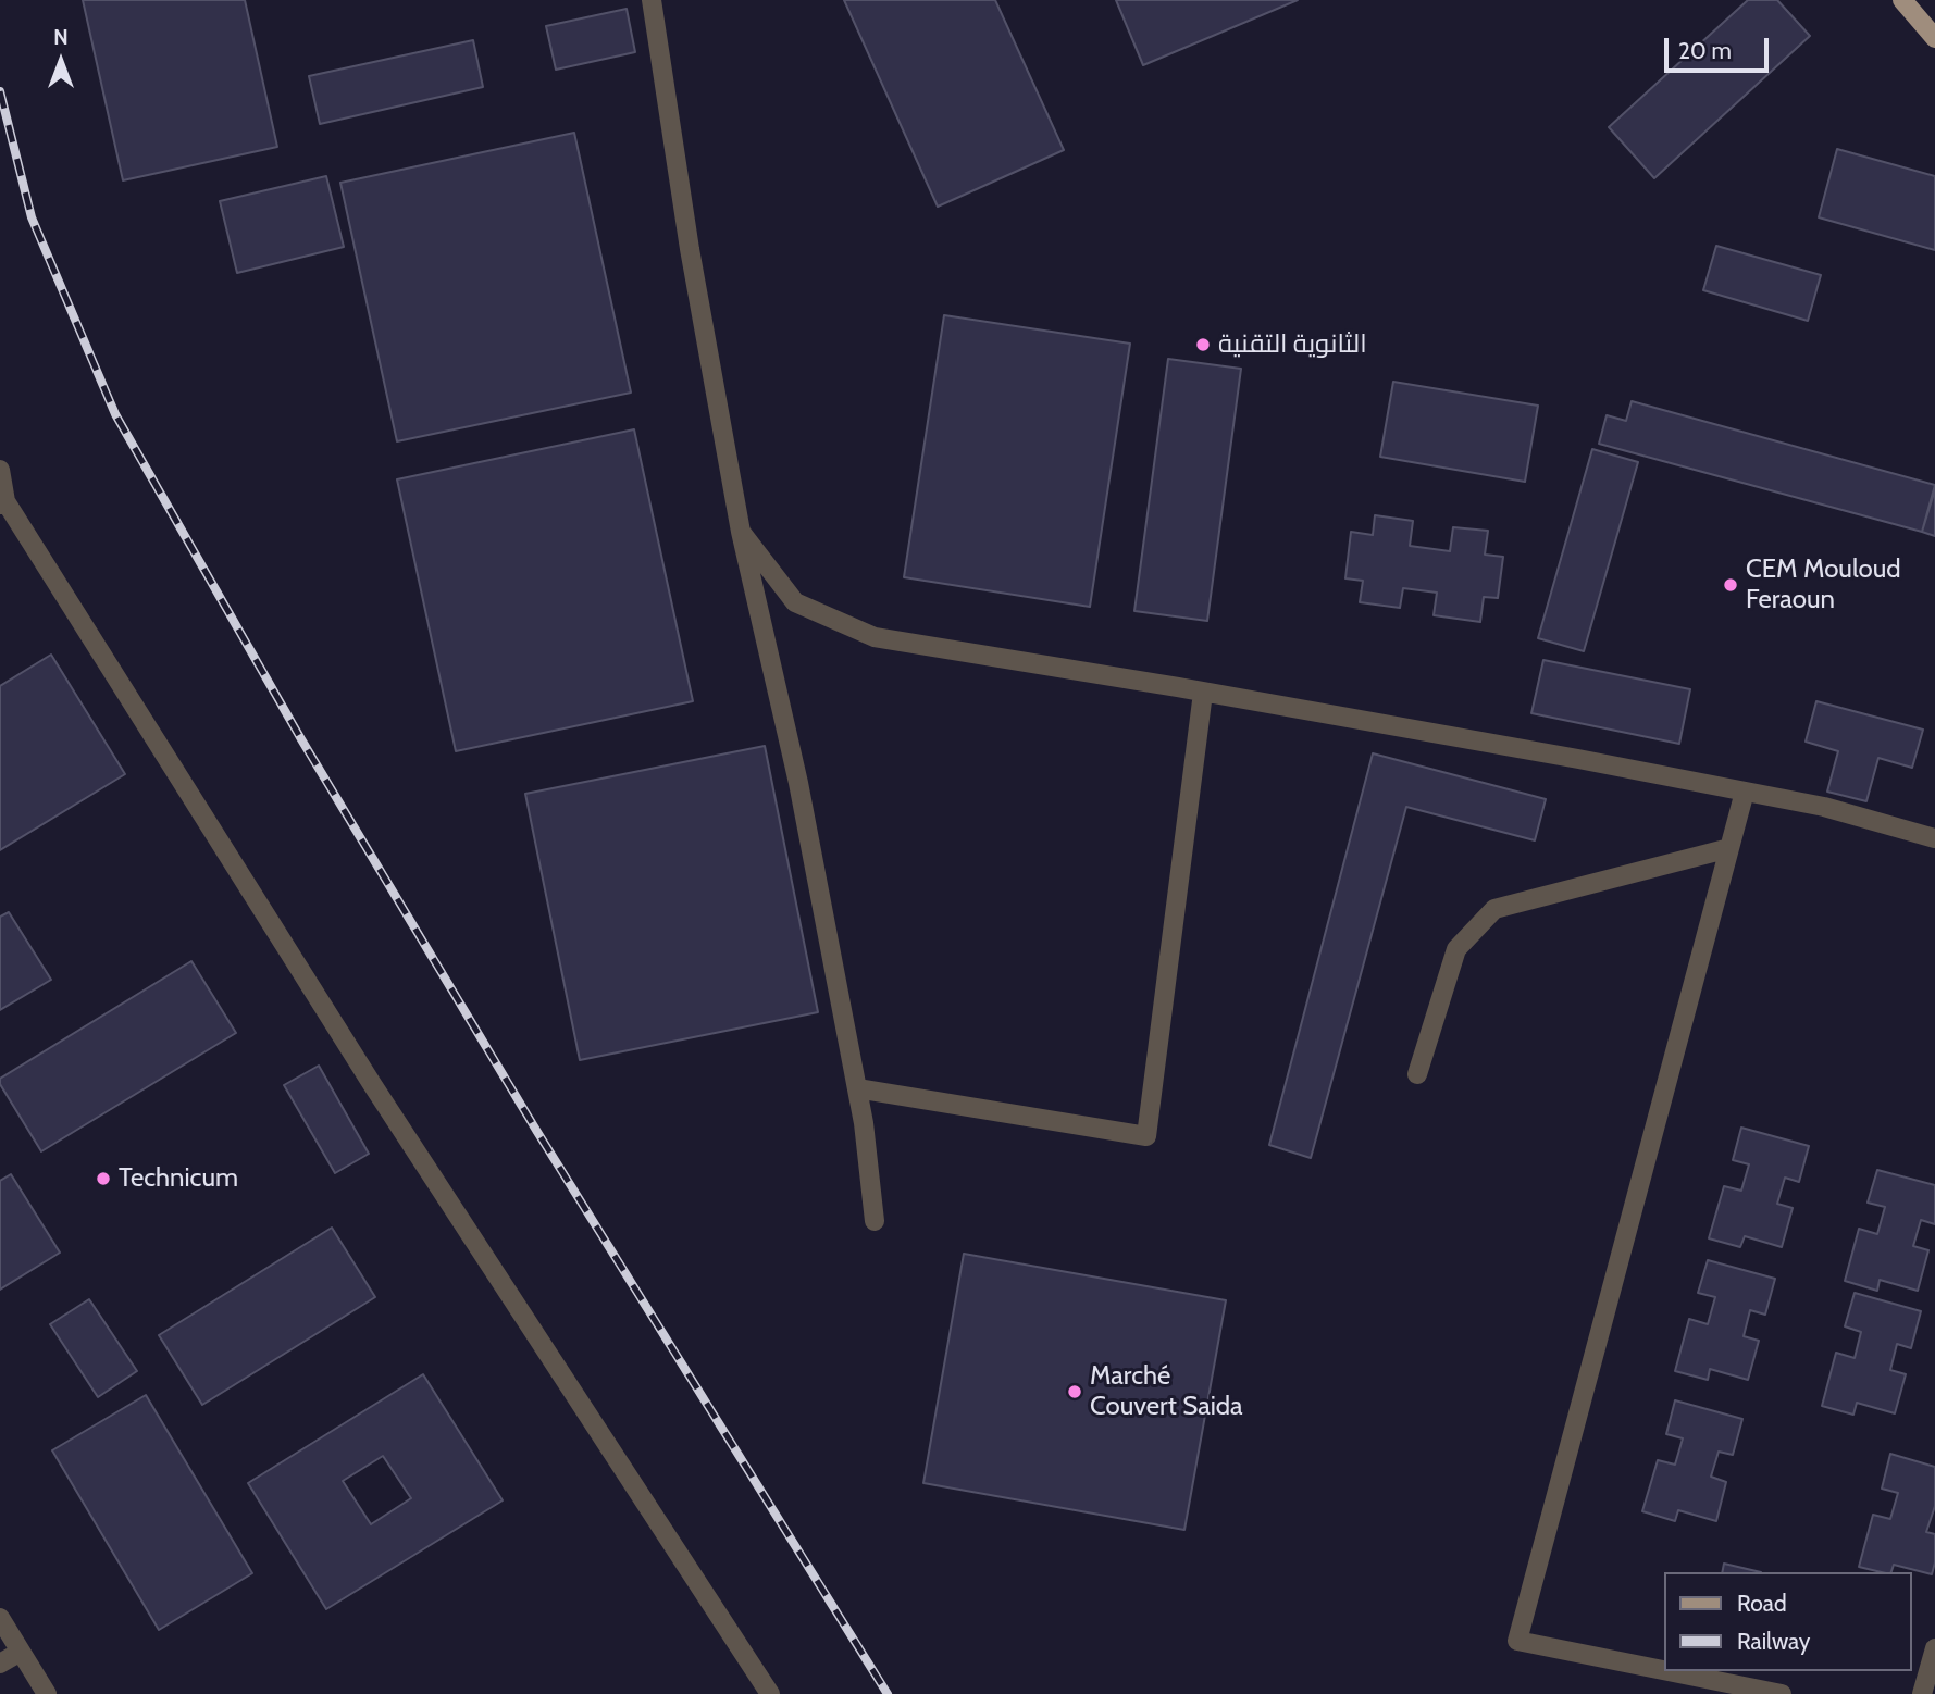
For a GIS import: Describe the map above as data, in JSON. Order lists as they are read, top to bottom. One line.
{"places":["الثانوية التقنية","CEM Mouloud Feraoun","Technicum","Marché Couvert Saida"],"legend":["Road","Railway"],"scale_bar":"20 m","north":"top"}
